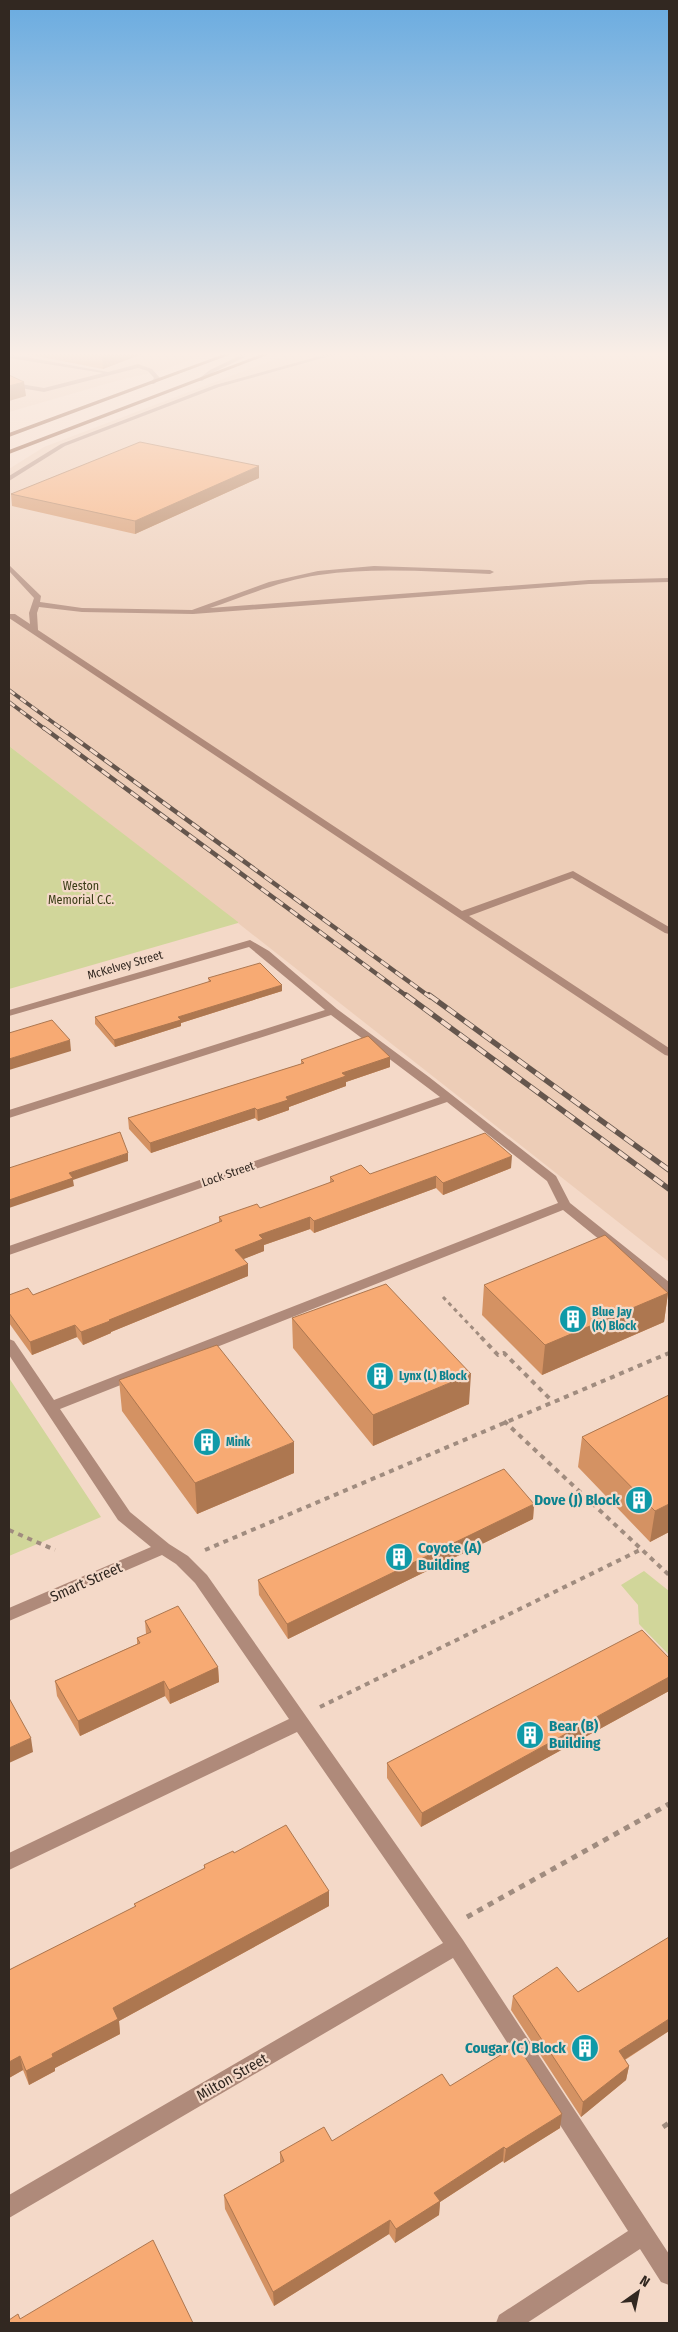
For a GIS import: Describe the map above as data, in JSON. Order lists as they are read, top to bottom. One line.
{"streets":{"street":["McKelvey Street","Lock Street","Smart Street","Milton Street"]},"parks":["Weston Memorial C.C."],"places":{"building":["Blue Jay (K) Block","Lynx (L) Block","Mink","Dove (J) Block","Coyote (A) Building","Bear (B) Building","Cougar (C) Block"]},"north":"top right"}
